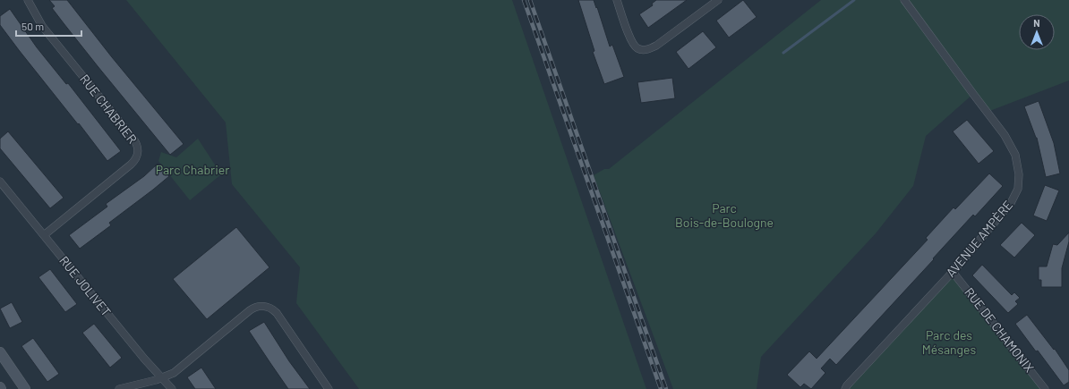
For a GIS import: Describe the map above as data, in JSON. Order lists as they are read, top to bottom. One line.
{"streets":{"street":["RUE CHABRIER","AVENUE AMPÈRE","RUE JOLIVET","RUE DE CHAMONIX"]},"crossings":[["RUE CHABRIER","RUE JOLIVET"],["AVENUE AMPÈRE","RUE DE CHAMONIX"]],"parks":["Parc Chabrier","Parc Bois-de-Boulogne","Parc des Mésanges"],"scale_bar":"50 m","north":"top"}
